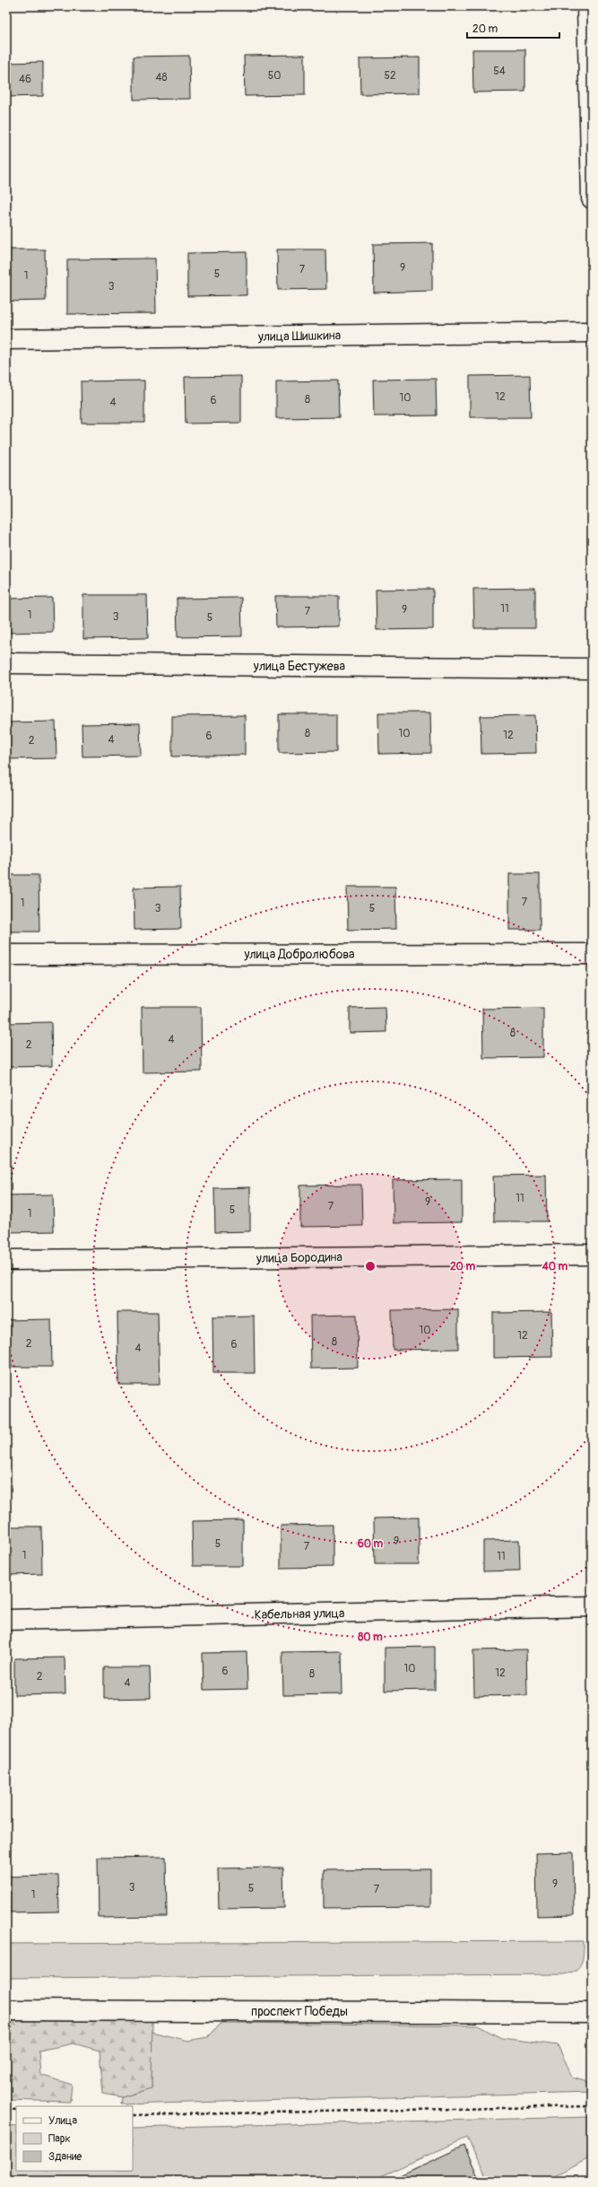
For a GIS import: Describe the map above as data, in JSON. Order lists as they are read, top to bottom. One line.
{"streets":{"street":["улица Шишкина","улица Бестужева","улица Добролюбова","улица Бородина","Кабельная улица","проспект Победы"]},"house_numbers":["54","50","52","48","46","9","7","5","1","3","12","10","8","6","4","11","9","7","1","3","5","8","10","12","6","4","2","7","1","3","5","8","4","2","11","9","7","5","1","10","12","8","2","6","4","9","5","7","1","11","10","6","12","8","2","4","9","3","5","7","1"],"legend":["Улица","Парк","Здание"],"scale_bar":"20 m","rings":["20 m","40 m","60 m","80 m"]}
